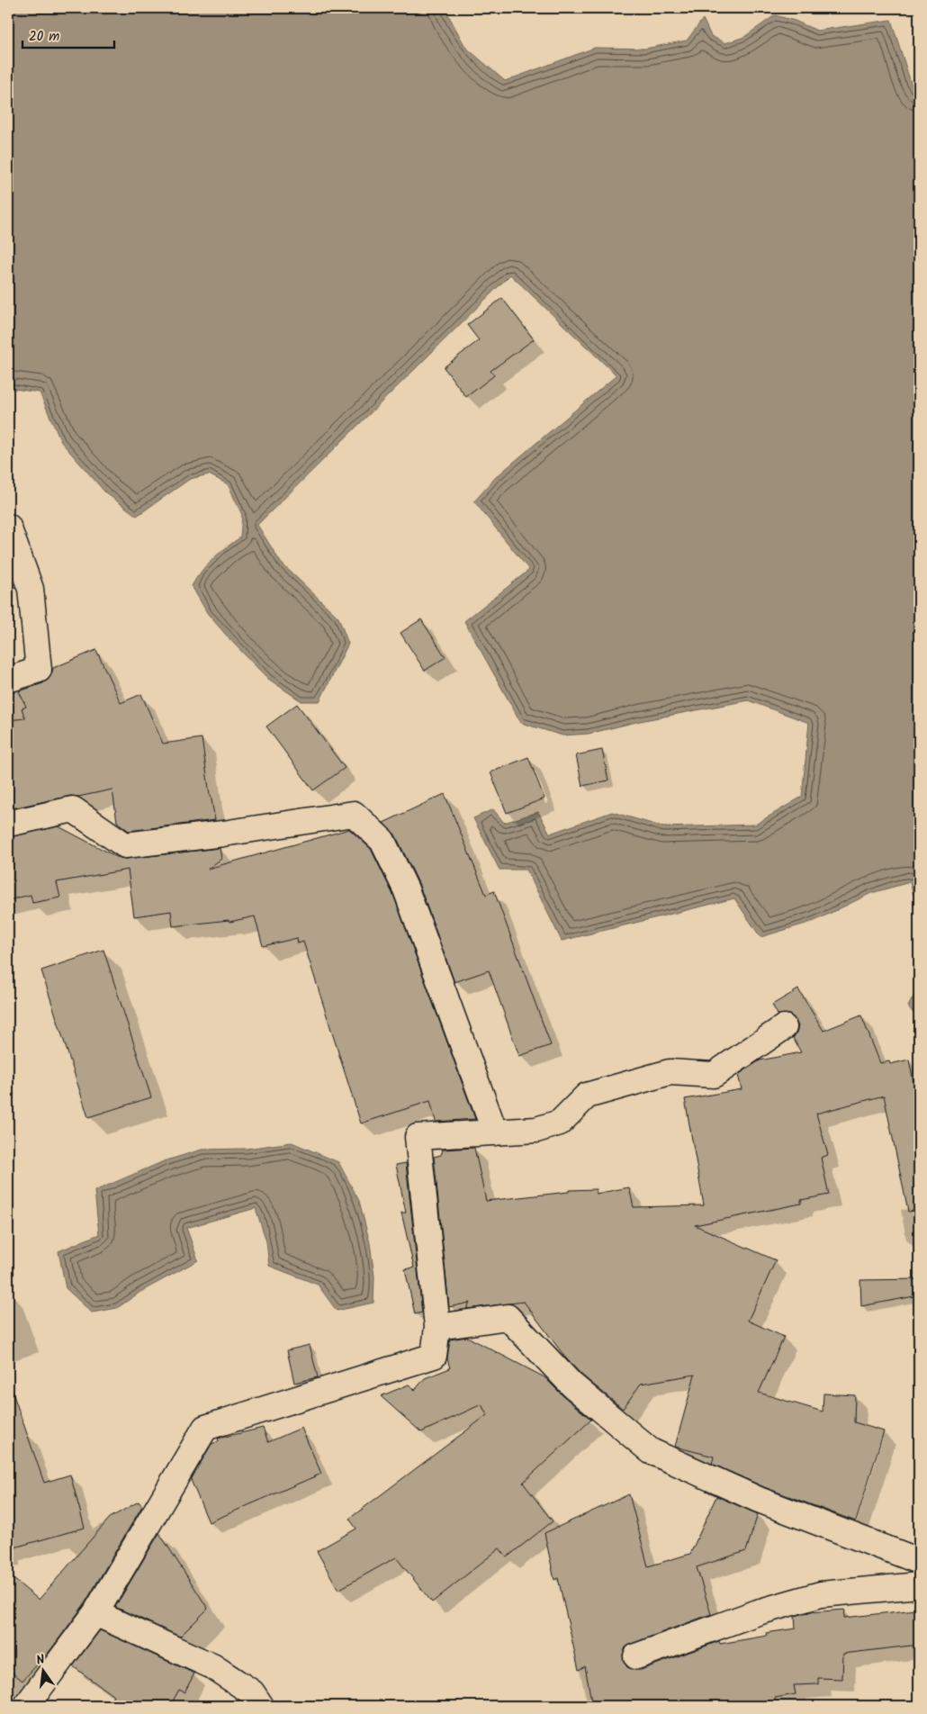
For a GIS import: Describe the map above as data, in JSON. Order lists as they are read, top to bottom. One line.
{"scale_bar":"20 m","north":"top"}
